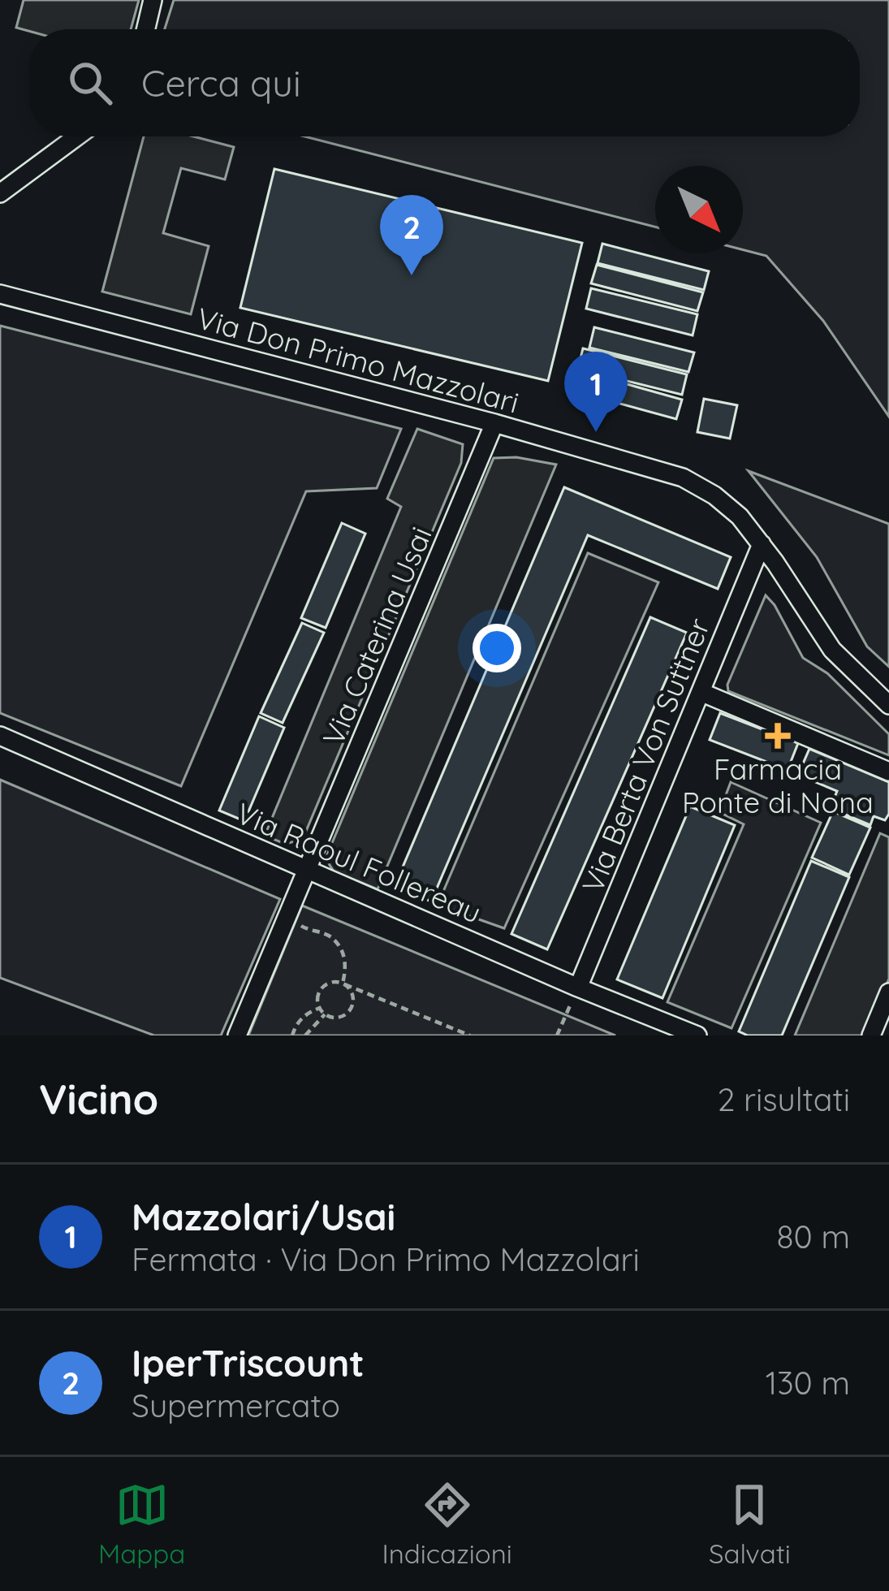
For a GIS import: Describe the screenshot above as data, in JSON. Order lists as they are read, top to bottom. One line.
{"streets":{"street":["Via Don Primo Mazzolari","Via Caterina Usai","Via Berta Von Suttner","Via Raoul Follereau"]},"crossings":[["Via Don Primo Mazzolari","Via Caterina Usai"],["Via Don Primo Mazzolari","Via Berta Von Suttner"],["Via Caterina Usai","Via Raoul Follereau"],["Via Berta Von Suttner","Via Raoul Follereau"]],"places":{"health":["Farmacia Ponte di Nona"]},"north":"bottom right","page":{"search":"Cerca qui","pins":["2","1"],"heading":["Vicino","2 risultati"],"list":[{"mark":"1","name":"Mazzolari/Usai","note":"Fermata · Via Don Primo Mazzolari","value":"80 m"},{"mark":"2","name":"IperTriscount","note":"Supermercato","value":"130 m"}],"nav":["Mappa","Indicazioni","Salvati"]}}
